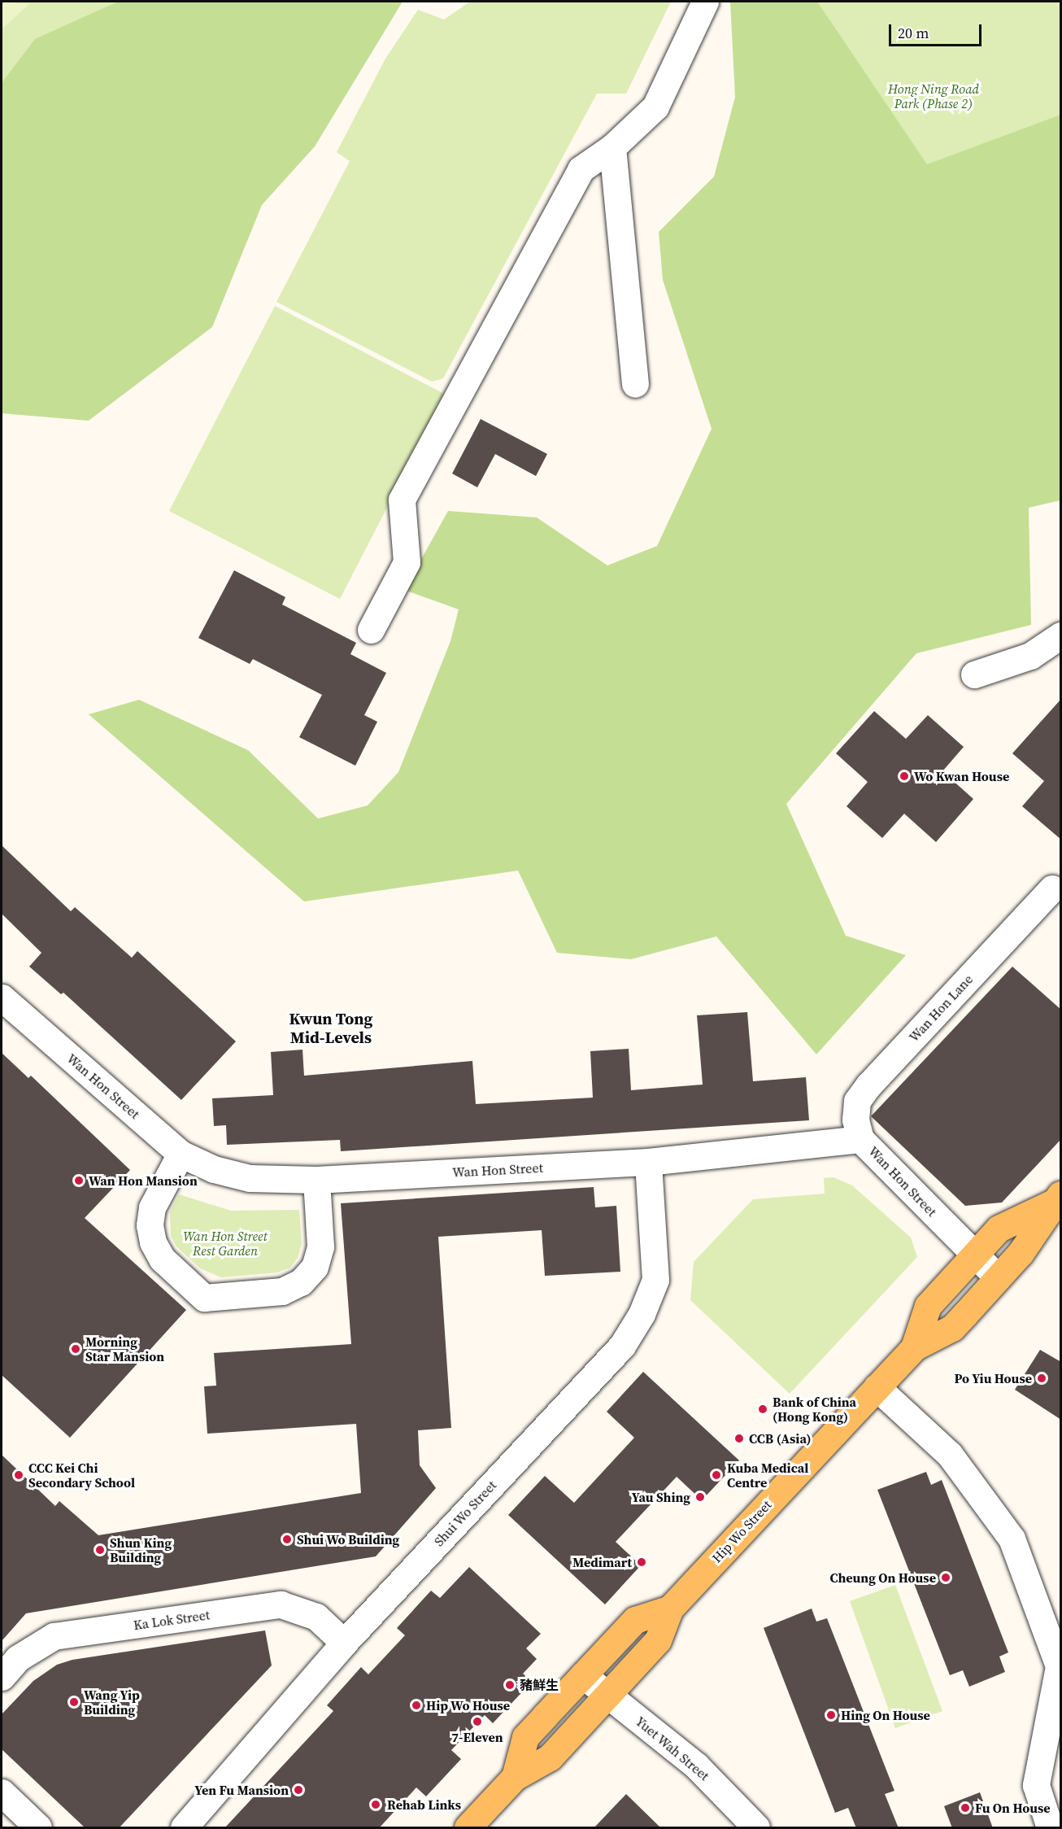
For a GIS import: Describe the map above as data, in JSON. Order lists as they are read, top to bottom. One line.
{"streets":{"main road":["Hip Wo Street"],"street":["Wan Hon Lane","Wan Hon Street","Shui Wo Street","Ka Lok Street","Yuet Wah Street"]},"crossings":[["Wan Hon Lane","Wan Hon Street"],["Wan Hon Street","Shui Wo Street"],["Wan Hon Street","Hip Wo Street"],["Shui Wo Street","Ka Lok Street"],["Hip Wo Street","Yuet Wah Street"]],"districts":["Kwun Tong Mid-Levels"],"parks":["Hong Ning Road Park (Phase 2)","Wan Hon Street Rest Garden"],"places":["Wo Kwan House","Wan Hon Mansion","Morning Star Mansion","Po Yiu House","Bank of China (Hong Kong)","CCB (Asia)","CCC Kei Chi Secondary School","Kuba Medical Centre","Yau Shing","Shui Wo Building","Shun King Building","Medimart","Cheung On House","豬鮮生","Wang Yip Building","Hip Wo House","Hing On House","7-Eleven","Yen Fu Mansion","Rehab Links","Fu On House"],"scale_bar":"20 m"}
